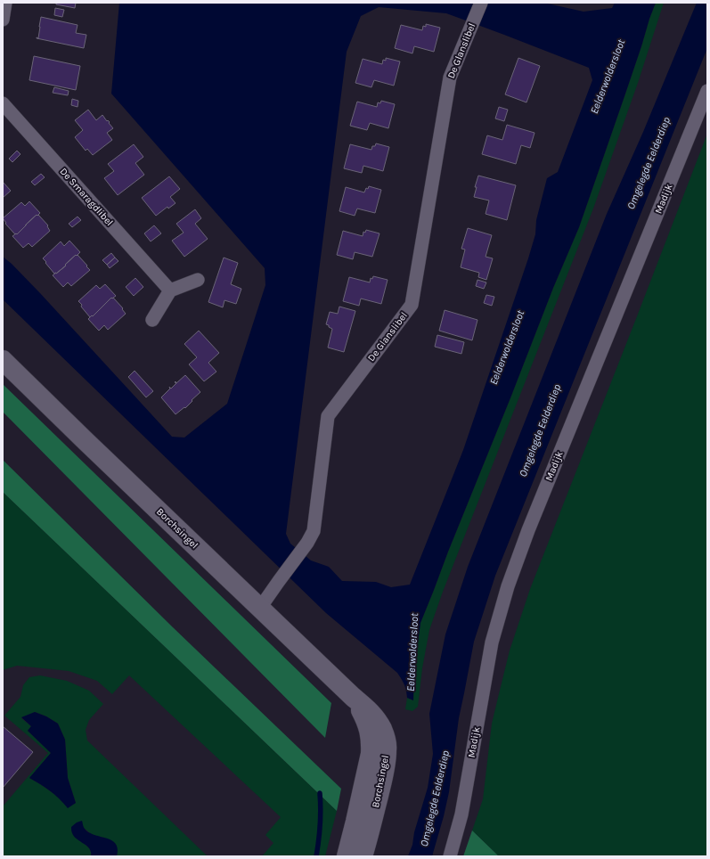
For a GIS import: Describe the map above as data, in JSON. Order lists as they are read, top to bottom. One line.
{"streets":{"main road":["Borchsingel"],"street":["De Glanslibel","De Smaragdlibel","Madijk"]},"crossings":[["De Glanslibel","Borchsingel"]],"water":["Eelderwoldersloot","Omgelegde Eelderdiep"]}
